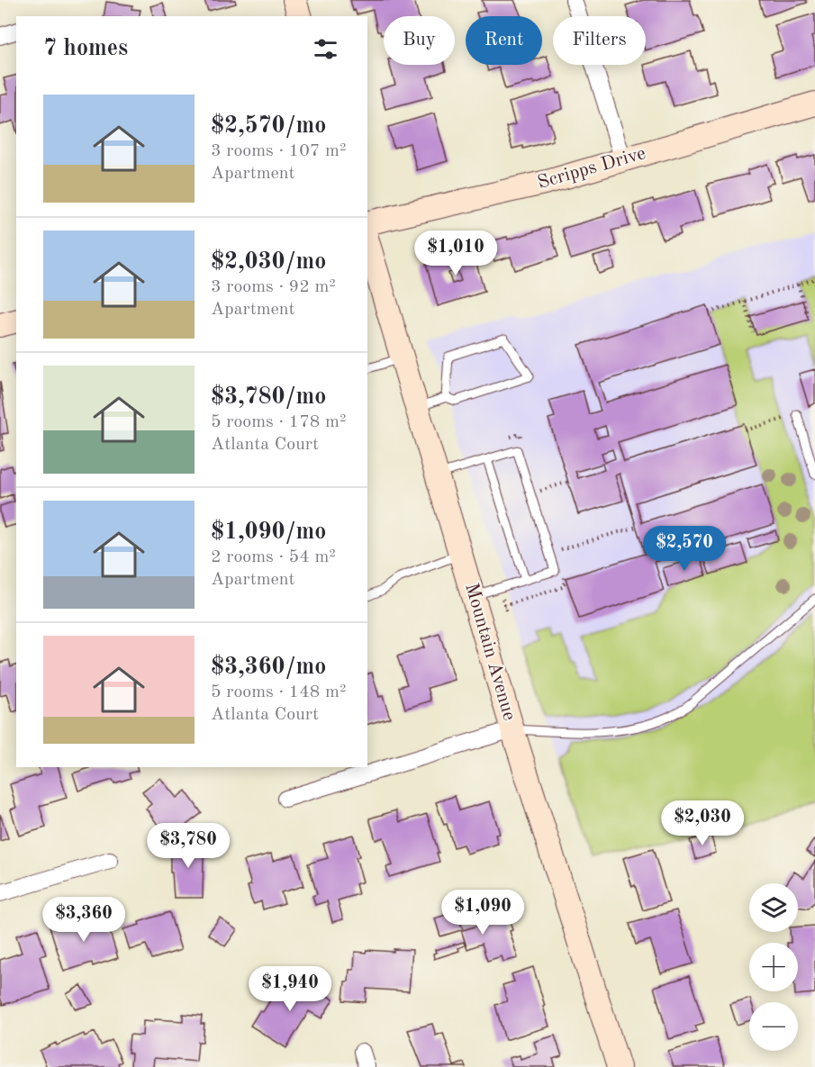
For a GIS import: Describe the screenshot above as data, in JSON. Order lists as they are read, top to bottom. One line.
{"streets":{"main road":["Scripps Drive","Mountain Avenue"]},"page":{"chip":["Buy","Rent","Filters"],"heading":"7 homes","list":[{"name":"$2,570/mo","note":"3 rooms · 107 m² · Apartment"},{"name":"$2,030/mo","note":"3 rooms · 92 m² · Apartment"},{"name":"$3,780/mo","note":"5 rooms · 178 m² · Atlanta Court"},{"name":"$1,090/mo","note":"2 rooms · 54 m² · Apartment"},{"name":"$3,360/mo","note":"5 rooms · 148 m² · Atlanta Court"}],"price":["$1,010","$2,570","$2,030","$3,780","$1,090","$3,360","$1,940"],"map_buttons":["+","−"]}}
